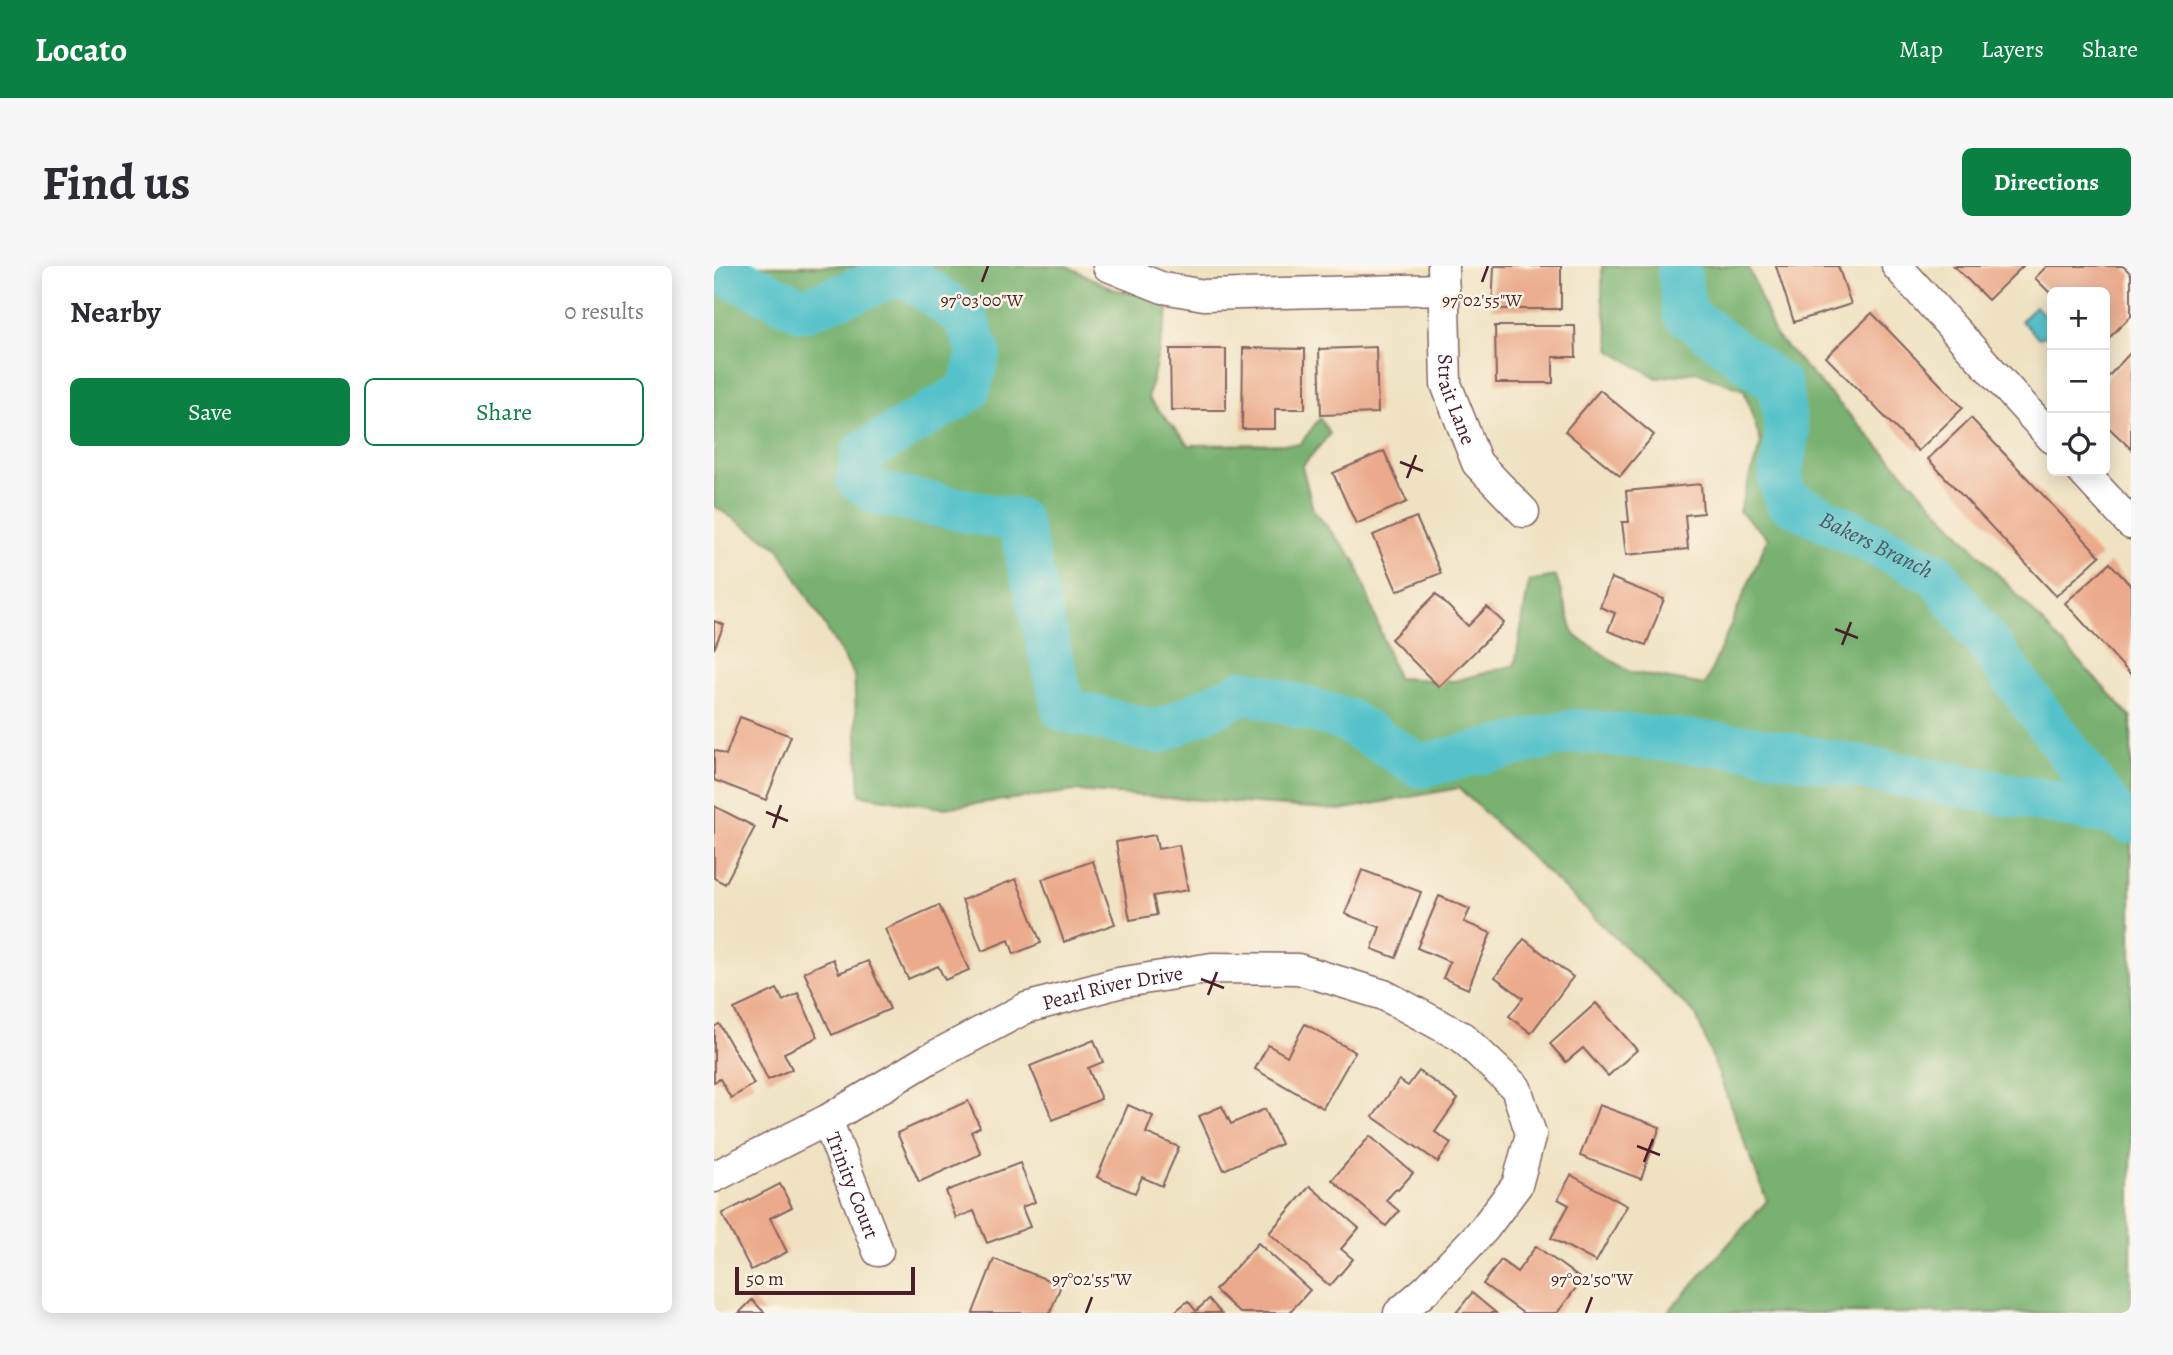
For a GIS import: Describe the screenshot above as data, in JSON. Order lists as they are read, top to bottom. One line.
{"streets":{"street":["Strait Lane","Pearl River Drive","Trinity Court"]},"crossings":[["Pearl River Drive","Trinity Court"]],"water":["Bakers Branch"],"scale_bar":"50 m","page":{"header":"Locato","nav":["Map","Layers","Share"],"buttons":["Directions",["Save","Share"]],"title":"Find us","heading":["Nearby","0 results"],"map_buttons":["+","−"],"scale":"50 m"},"coordinates":["97°02'55\"W","97°03'00\"W","97°02'50\"W"]}
